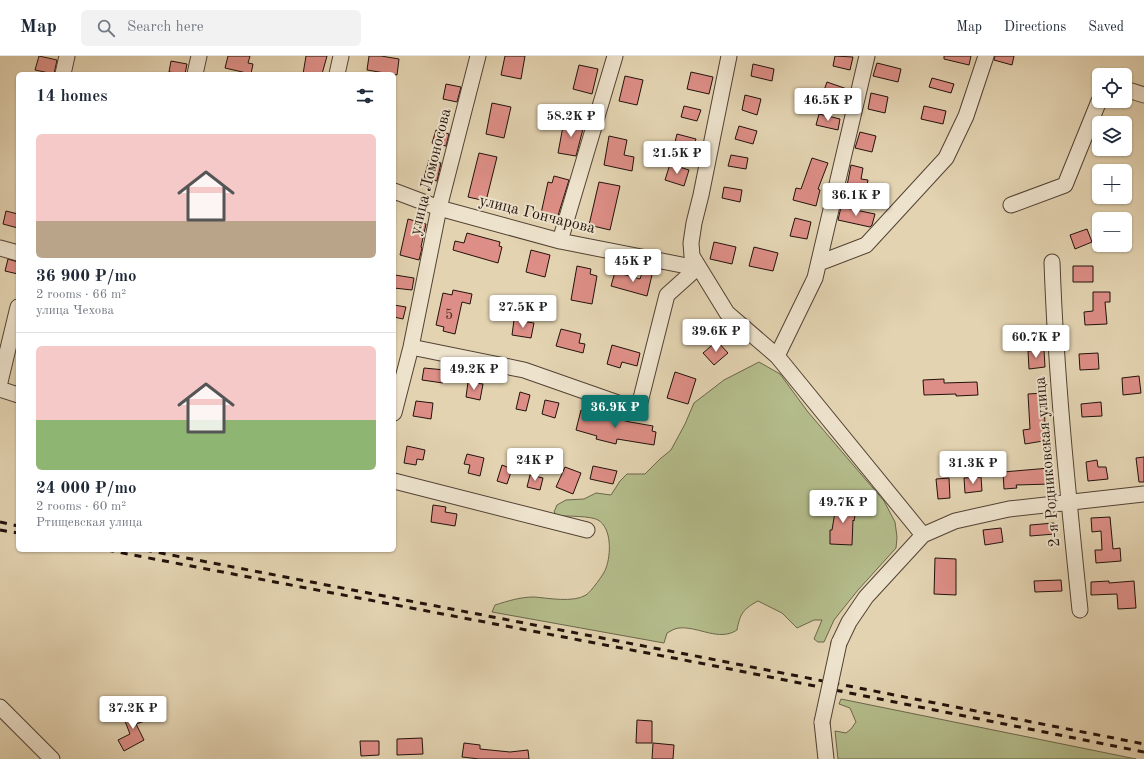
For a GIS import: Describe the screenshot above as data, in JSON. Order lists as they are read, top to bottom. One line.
{"streets":{"street":["улица Ломоносова","улица Гончарова","2-я Родниковская улица"]},"crossings":[["улица Ломоносова","улица Гончарова"]],"house_numbers":["5"],"page":{"header":"Map","search":"Search here","nav":["Map","Directions","Saved"],"map_buttons":["+","−"],"heading":"14 homes","price":["46.5K ₽","58.2K ₽","21.5K ₽","36.1K ₽","45K ₽","27.5K ₽","39.6K ₽","60.7K ₽","49.2K ₽","36.9K ₽","24K ₽","31.3K ₽","49.7K ₽","37.2K ₽"],"list":[{"name":"36 900 ₽/mo","note":"2 rooms · 66 m² · улица Чехова"},{"name":"24 000 ₽/mo","note":"2 rooms · 60 m² · Ртищевская улица"}]}}
